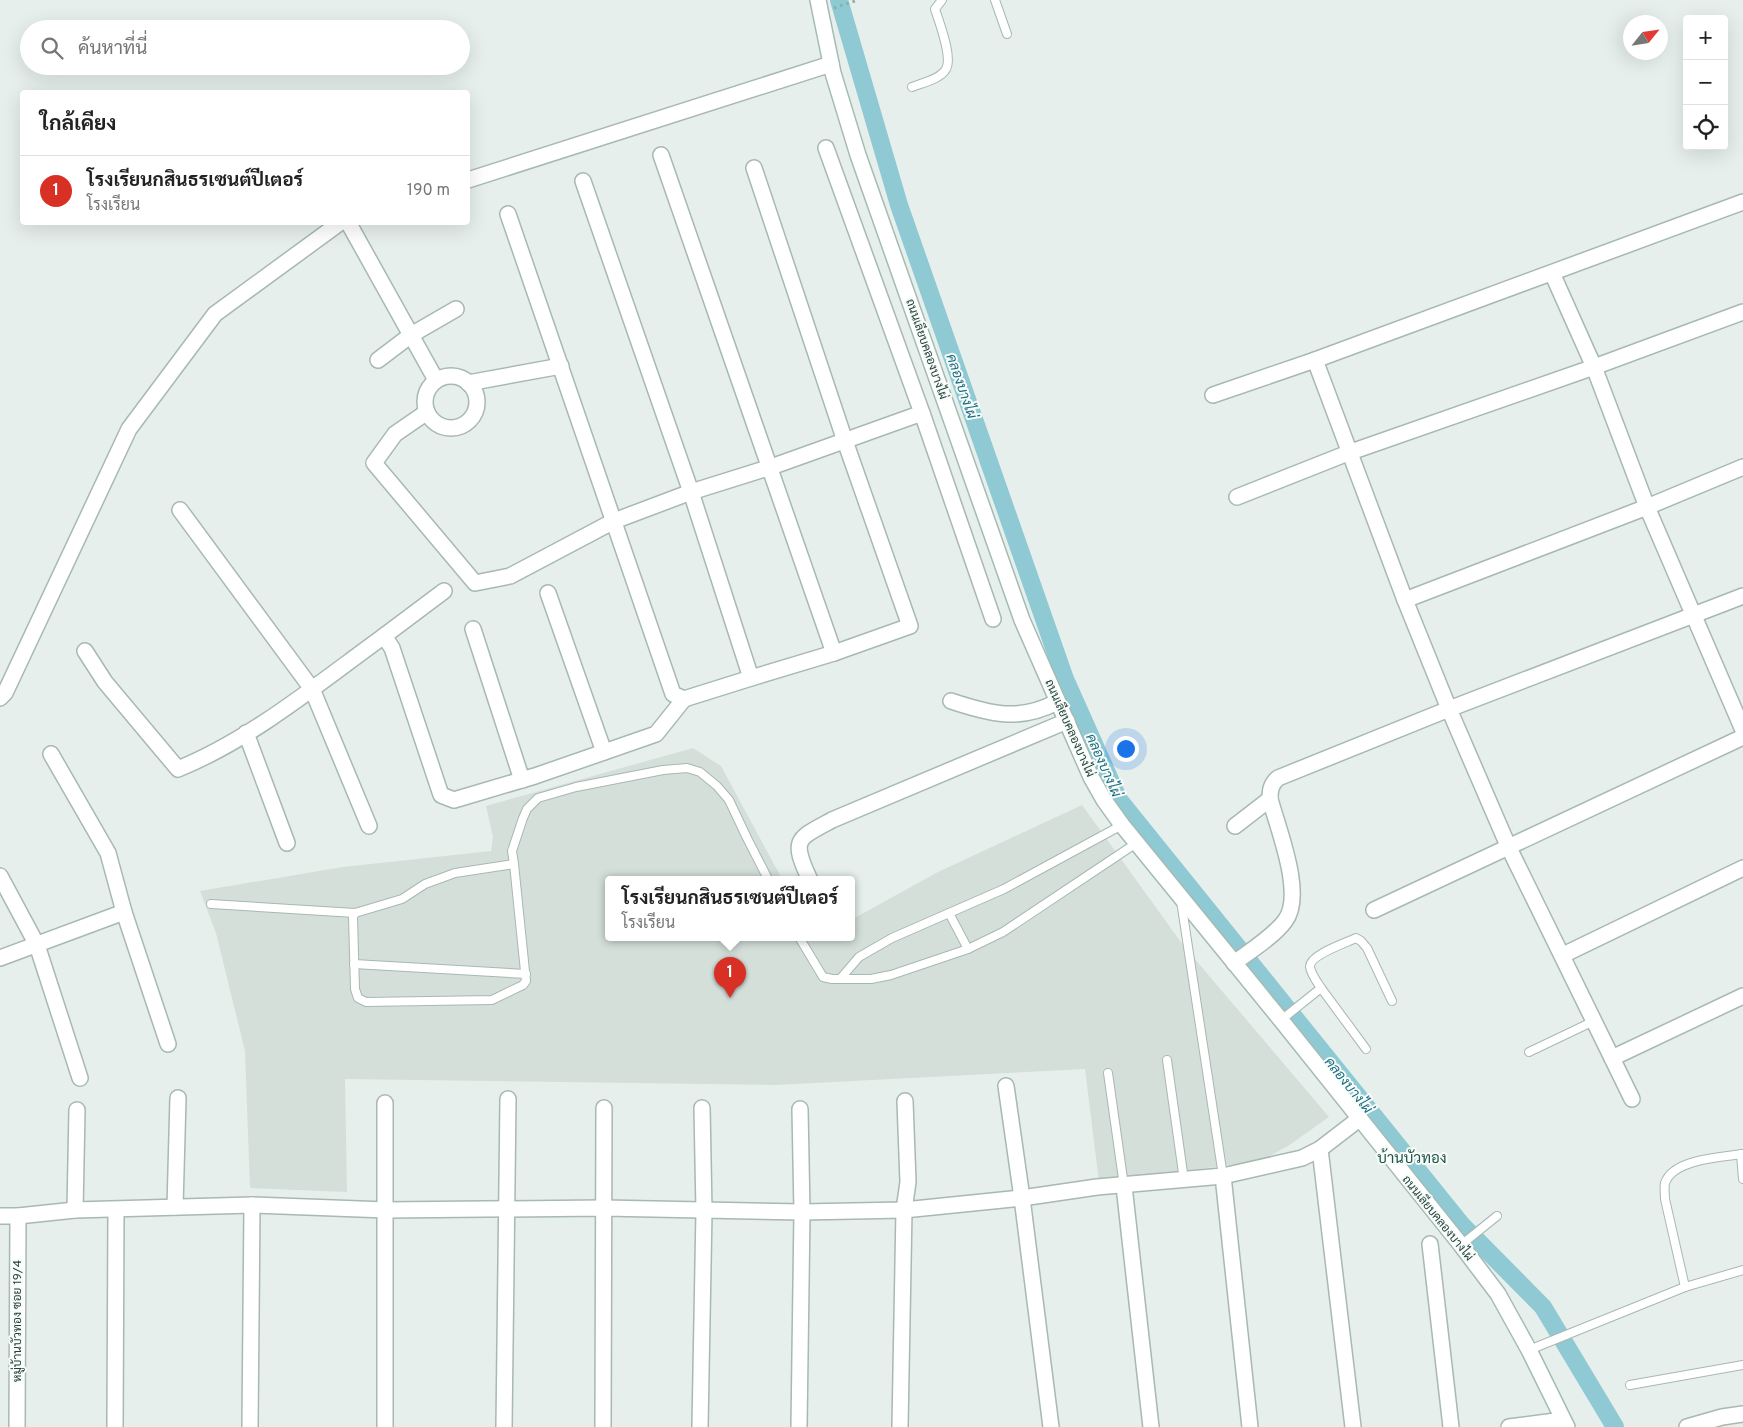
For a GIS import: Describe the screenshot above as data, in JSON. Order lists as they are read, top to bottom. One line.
{"streets":{"street":["ถนนเลียบคลองบางไผ่","หมู่บ้านบัวทอง ซอย 19/4"]},"districts":["บ้านบัวทอง"],"water":["คลองบางไผ่"],"north":"top right","page":{"map_buttons":["+","−"],"search":"ค้นหาที่นี่","heading":"ใกล้เคียง","list":[{"mark":"1","name":"โรงเรียนกสินธรเซนต์ปีเตอร์","note":"โรงเรียน","value":"190 m"}],"popup":["โรงเรียนกสินธรเซนต์ปีเตอร์","โรงเรียน"],"pins":"1"}}
